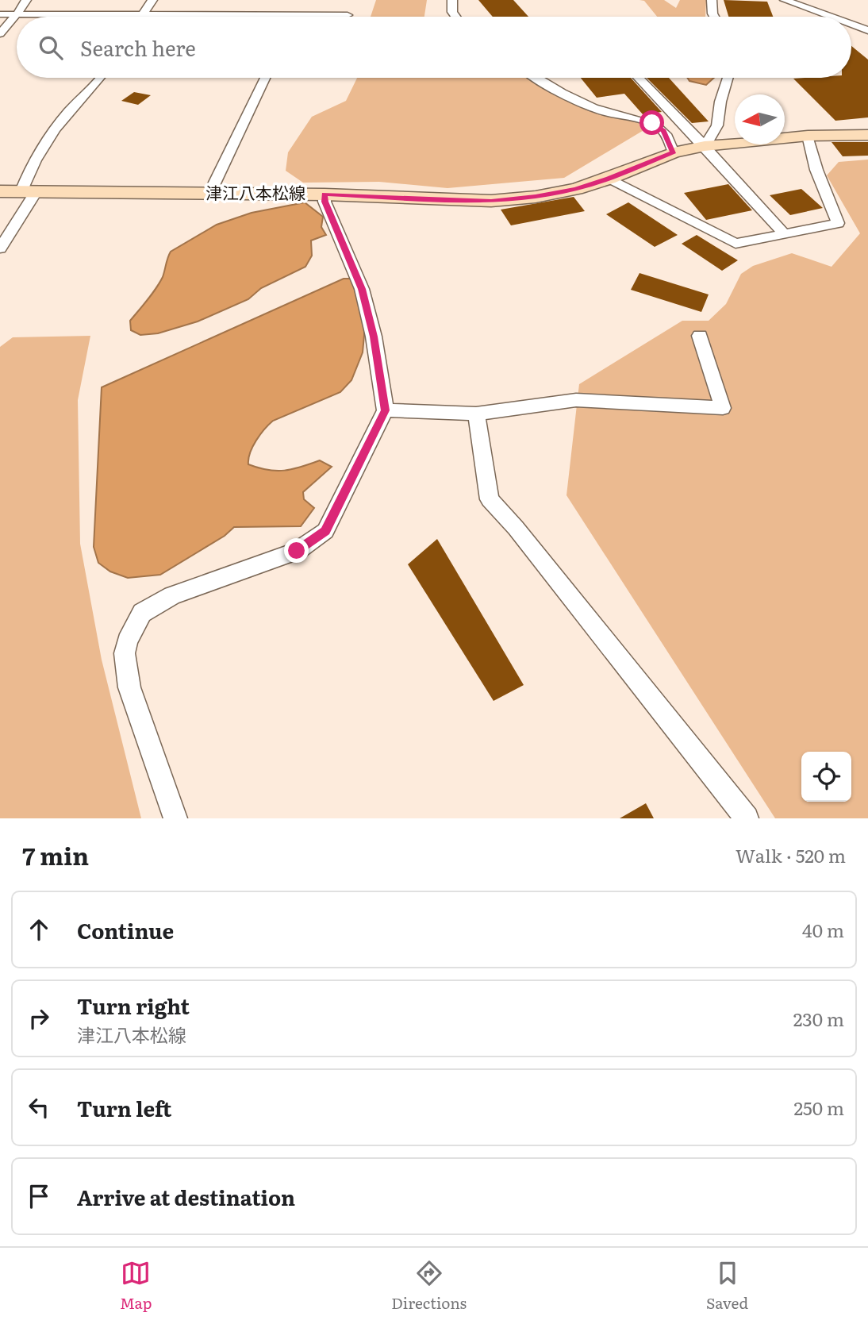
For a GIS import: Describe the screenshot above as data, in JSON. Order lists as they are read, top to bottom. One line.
{"streets":{"main road":["津江八本松線"]},"north":"left","page":{"search":"Search here","heading":["7 min","Walk · 520 m"],"list":[["Continue","40 m"],["Turn right","津江八本松線","230 m"],["Turn left","250 m"],"Arrive at destination"],"nav":["Map","Directions","Saved"]}}
